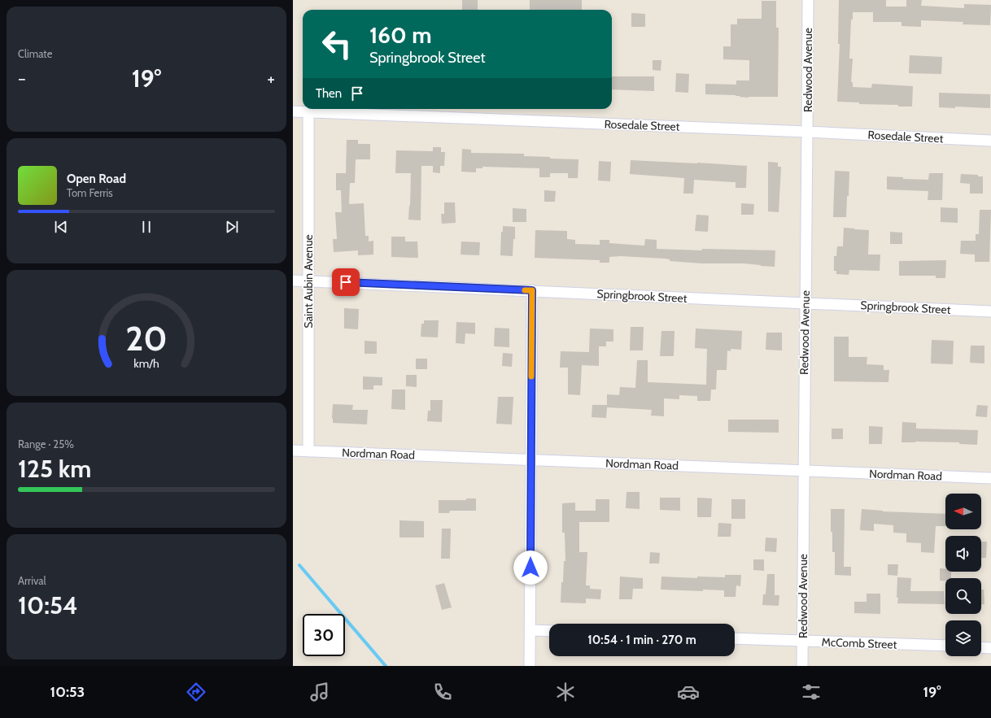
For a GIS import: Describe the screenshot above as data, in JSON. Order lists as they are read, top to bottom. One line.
{"streets":{"street":["Redwood Avenue","Rosedale Street","Saint Aubin Avenue","Springbrook Street","Nordman Road","McComb Street"]},"crossings":[["Redwood Avenue","Rosedale Street"],["Redwood Avenue","Springbrook Street"],["Redwood Avenue","Nordman Road"],["Redwood Avenue","McComb Street"],["Rosedale Street","Saint Aubin Avenue"],["Saint Aubin Avenue","Springbrook Street"],["Saint Aubin Avenue","Nordman Road"]],"north":"left","page":{"tile":["Climate",["Range · 25%","125 km"],["Arrival","10:54"]],"turn":["160 m","Springbrook Street"],"heat":["−","19°","+"],"then":"Then","song":["Open Road","Tom Ferris"],"limit":"30","trip":"10:54 · 1 min · 270 m","tabs":["10:53","19°"],"gauge":["20","km/h"]}}
